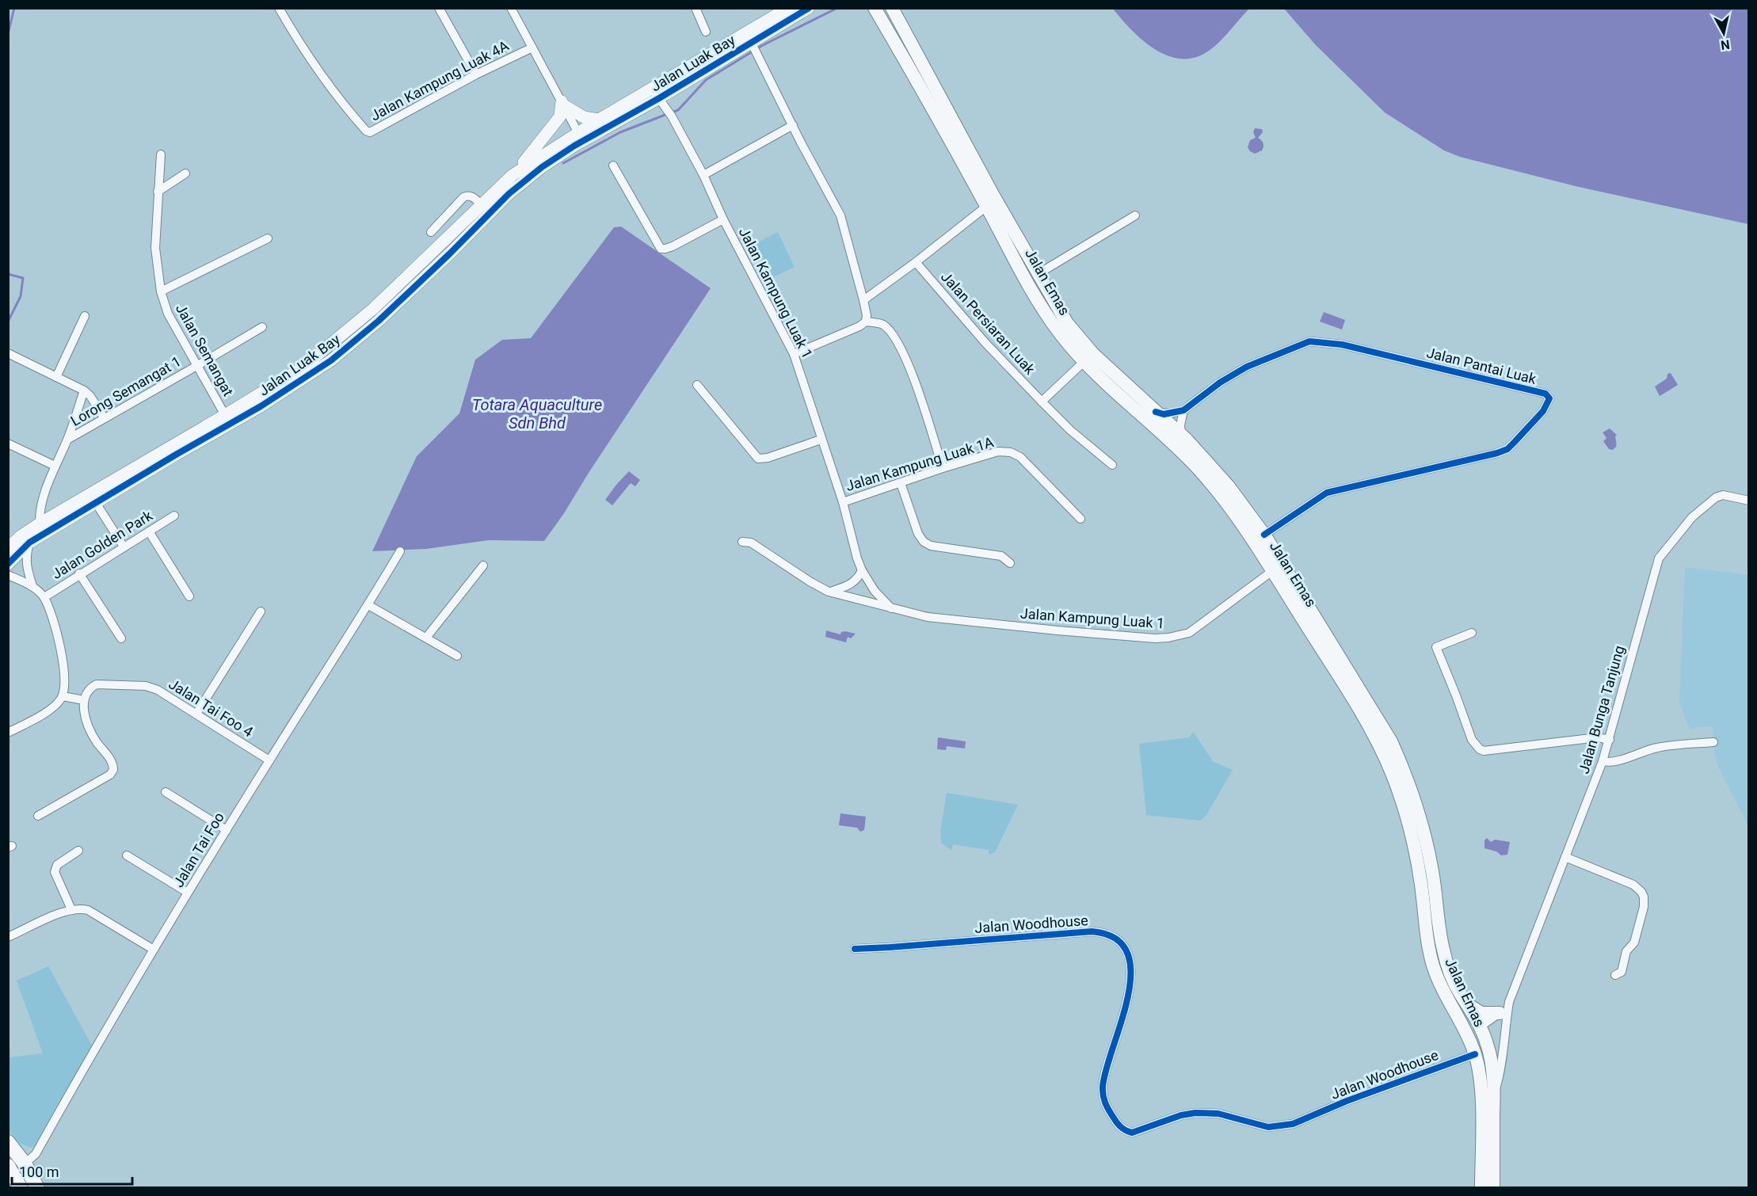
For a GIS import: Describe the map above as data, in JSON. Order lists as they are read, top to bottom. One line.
{"streets":{"main road":["Jalan Emas"],"street":["Jalan Luak Bay","Jalan Kampung Luak 4A","Jalan Kampung Luak 1","Jalan Persiaran Luak","Jalan Semangat","Jalan Pantai Luak","Lorong Semangat 1","Jalan Kampung Luak 1A","Jalan Golden Park","Jalan Tai Foo 4","Jalan Bunga Tanjung","Jalan Tai Foo","Jalan Woodhouse"]},"crossings":[["Jalan Luak Bay","Jalan Kampung Luak 1"],["Jalan Luak Bay","Jalan Semangat"],["Jalan Emas","Jalan Kampung Luak 1"],["Jalan Emas","Jalan Pantai Luak"],["Jalan Emas","Jalan Woodhouse"],["Jalan Kampung Luak 1","Jalan Kampung Luak 1A"],["Jalan Semangat","Lorong Semangat 1"],["Jalan Tai Foo 4","Jalan Tai Foo"]],"water":["Totara Aquaculture Sdn Bhd"],"scale_bar":"100 m","north":"bottom"}
